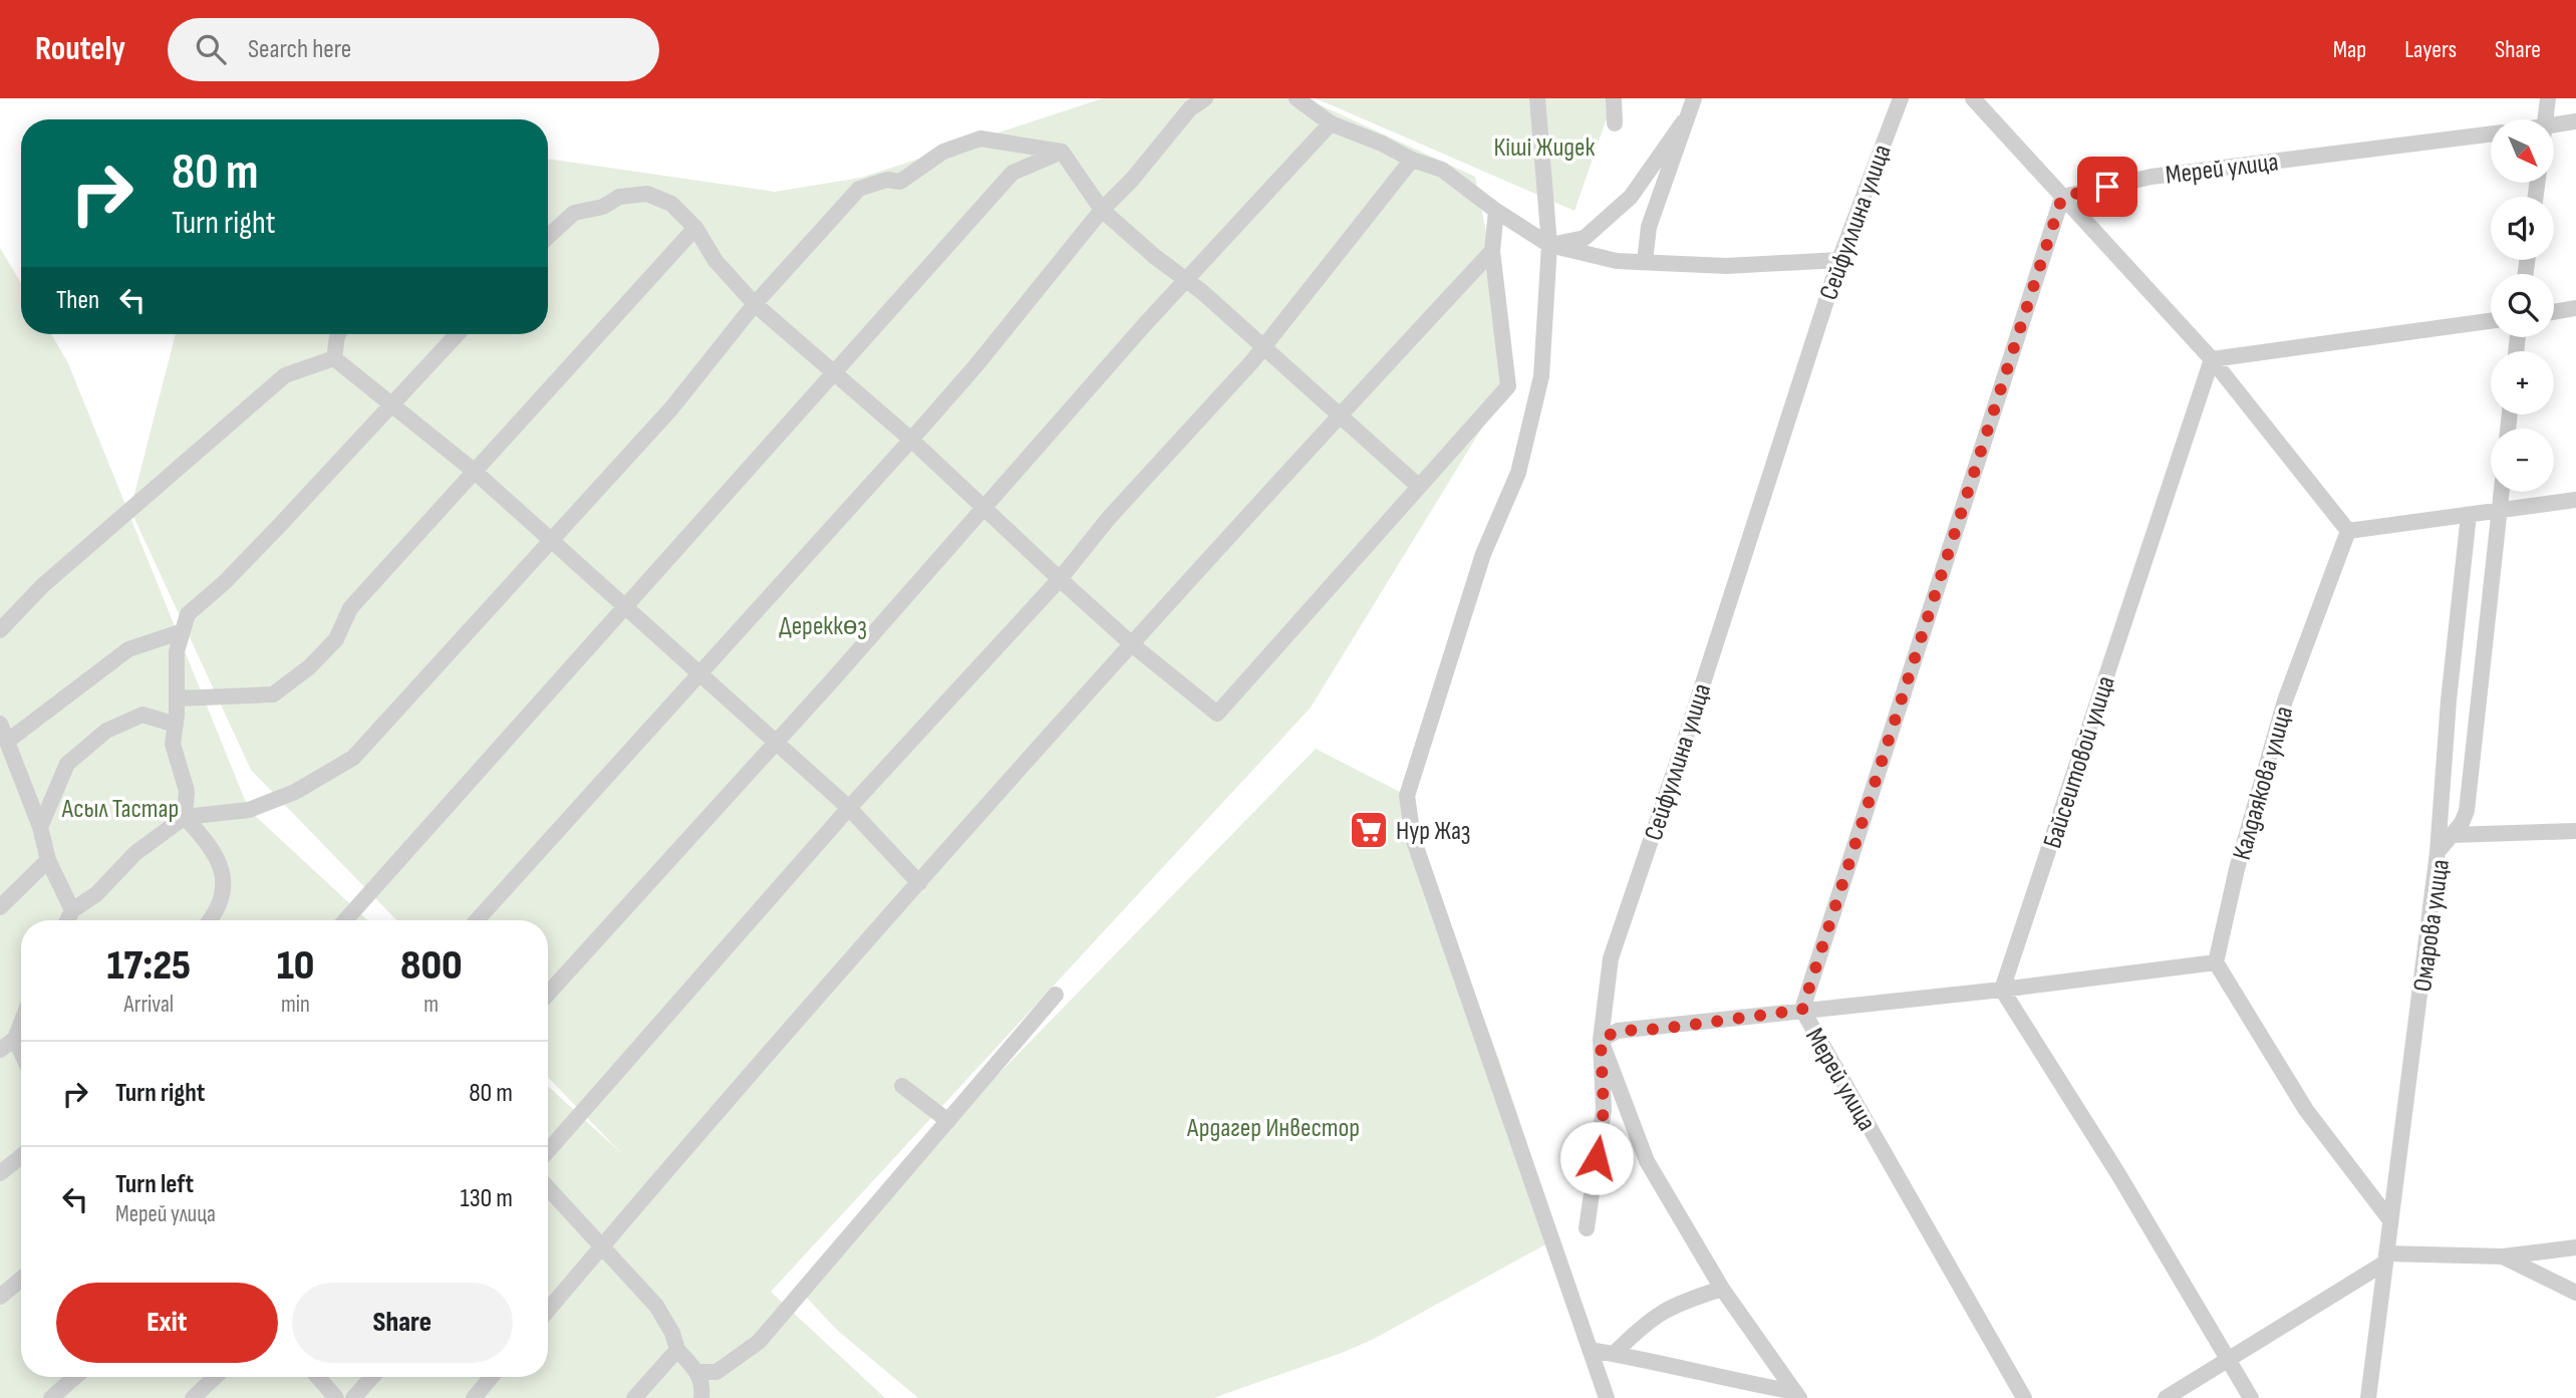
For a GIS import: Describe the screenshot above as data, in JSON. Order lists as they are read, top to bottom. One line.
{"streets":{"street":["Мерей улица","Сейфуллина улица","Байсеитовой улица","Калдаякова улица","Омарова улица"]},"parks":["Кіші Жидек","Дереккөз","Асыл Тастар","Ардагер Инвестор"],"places":{"supermarket":["Нур Жаз"]},"north":"bottom right","page":{"header":"Routely","search":"Search here","nav":["Map","Layers","Share"],"map_buttons":["+","−"],"turn":["80 m","Turn right"],"then":"Then","eta":["17:25","Arrival","10","min","800","m"],"list":[{"name":"Turn right","value":"80 m"},{"name":"Turn left","note":"Мерей улица","value":"130 m"}],"buttons":["Exit","Share"]}}
